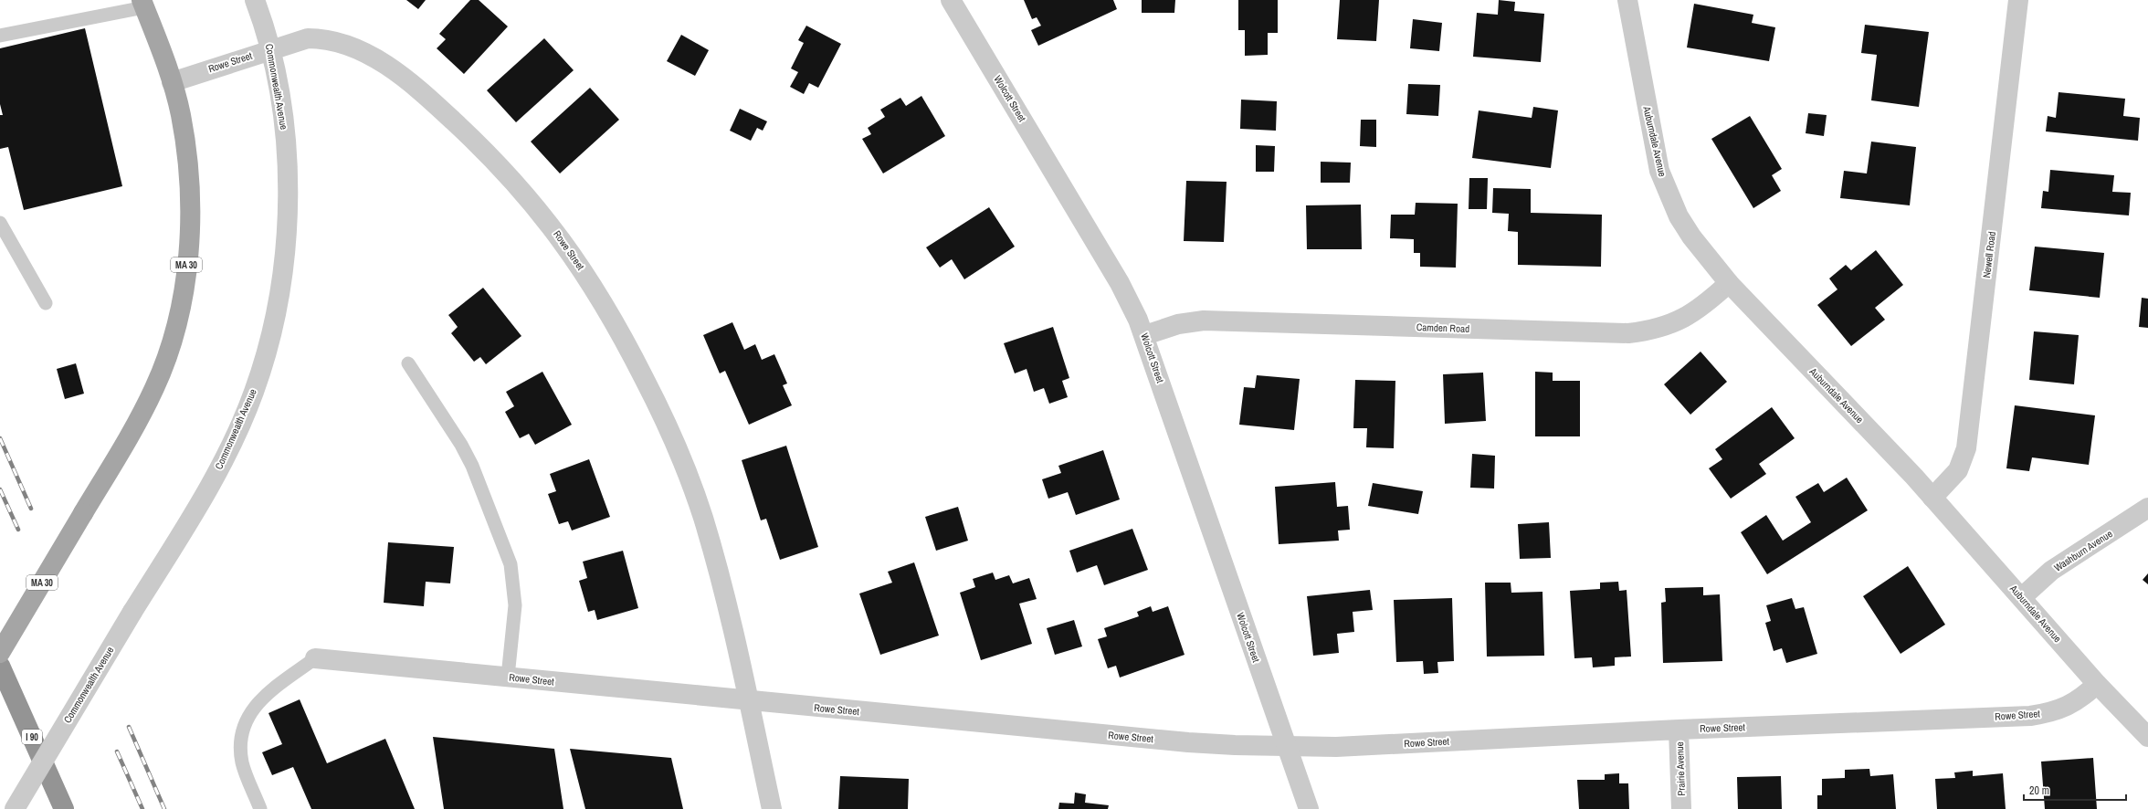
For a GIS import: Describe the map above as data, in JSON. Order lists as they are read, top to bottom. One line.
{"streets":{"highway":["I 90"],"main road":["MA 30"],"street":["Rowe Street","Commonwealth Avenue","Wolcott Street","Auburndale Avenue","Newell Road","Camden Road","Washburn Avenue","Prairie Avenue"]},"crossings":[["Rowe Street","Commonwealth Avenue"],["Rowe Street","Wolcott Street"],["Rowe Street","Auburndale Avenue"],["Rowe Street","MA 30"],["Rowe Street","Prairie Avenue"],["Wolcott Street","Camden Road"],["Auburndale Avenue","Newell Road"],["Auburndale Avenue","Camden Road"],["Auburndale Avenue","Washburn Avenue"]],"scale_bar":"20 m"}
